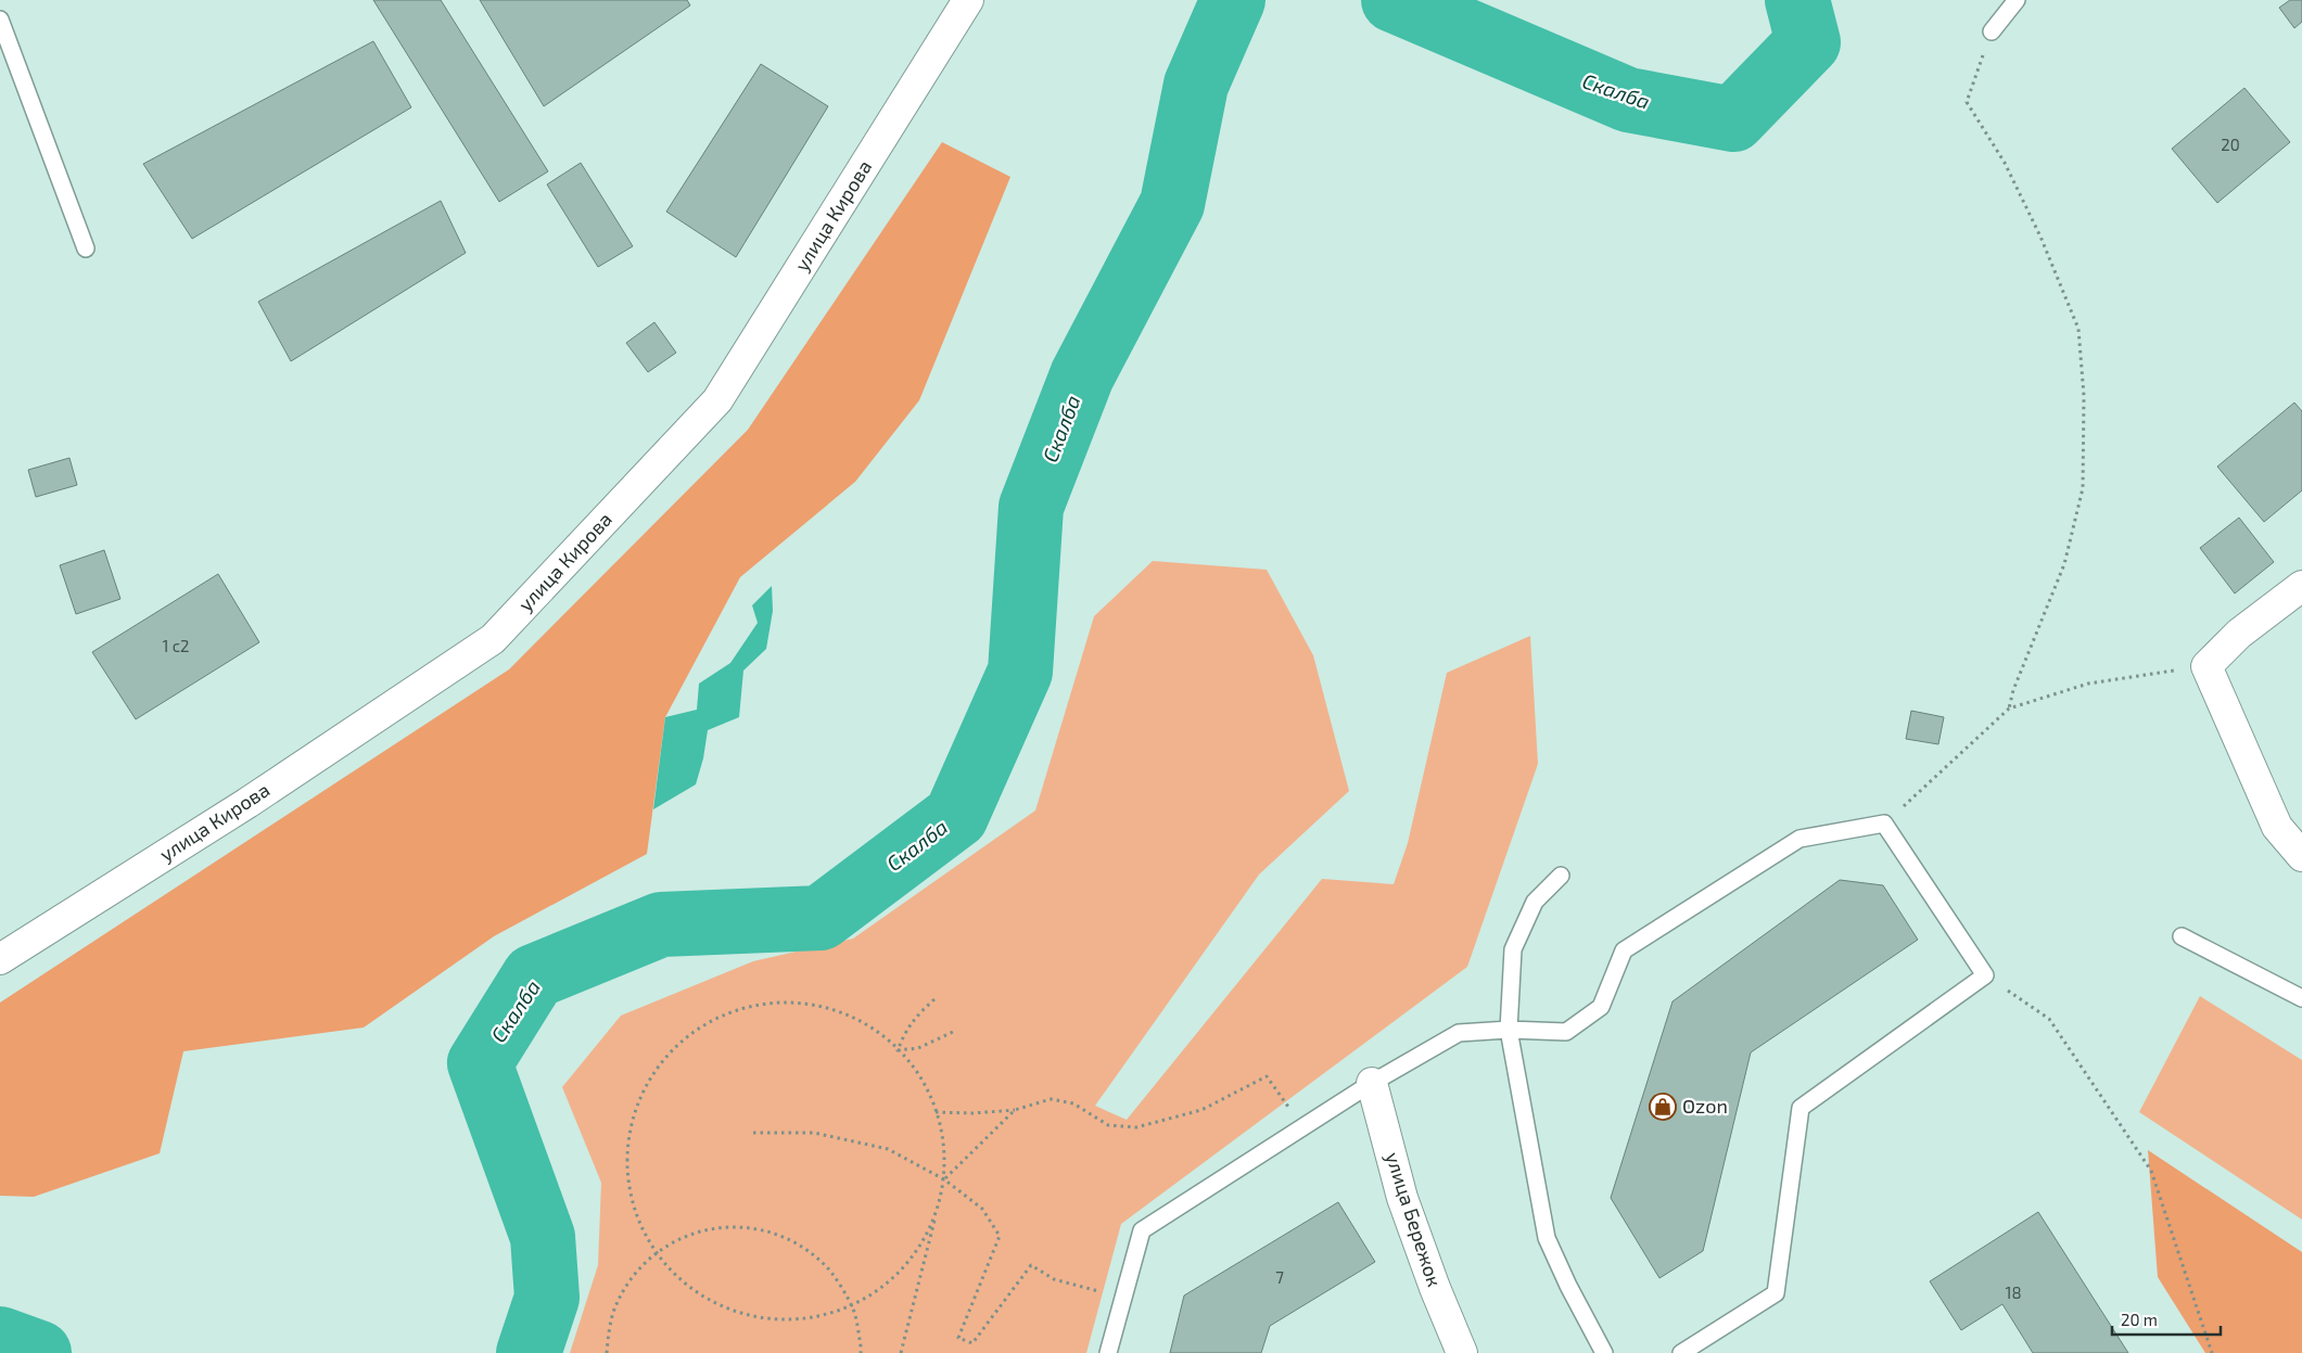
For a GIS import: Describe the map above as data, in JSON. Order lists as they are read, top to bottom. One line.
{"streets":{"street":["улица Кирова","улица Бережок"]},"water":["Скалба"],"places":{"shop":["Ozon"]},"house_numbers":["20","1 с2","7","18"],"scale_bar":"20 m"}
